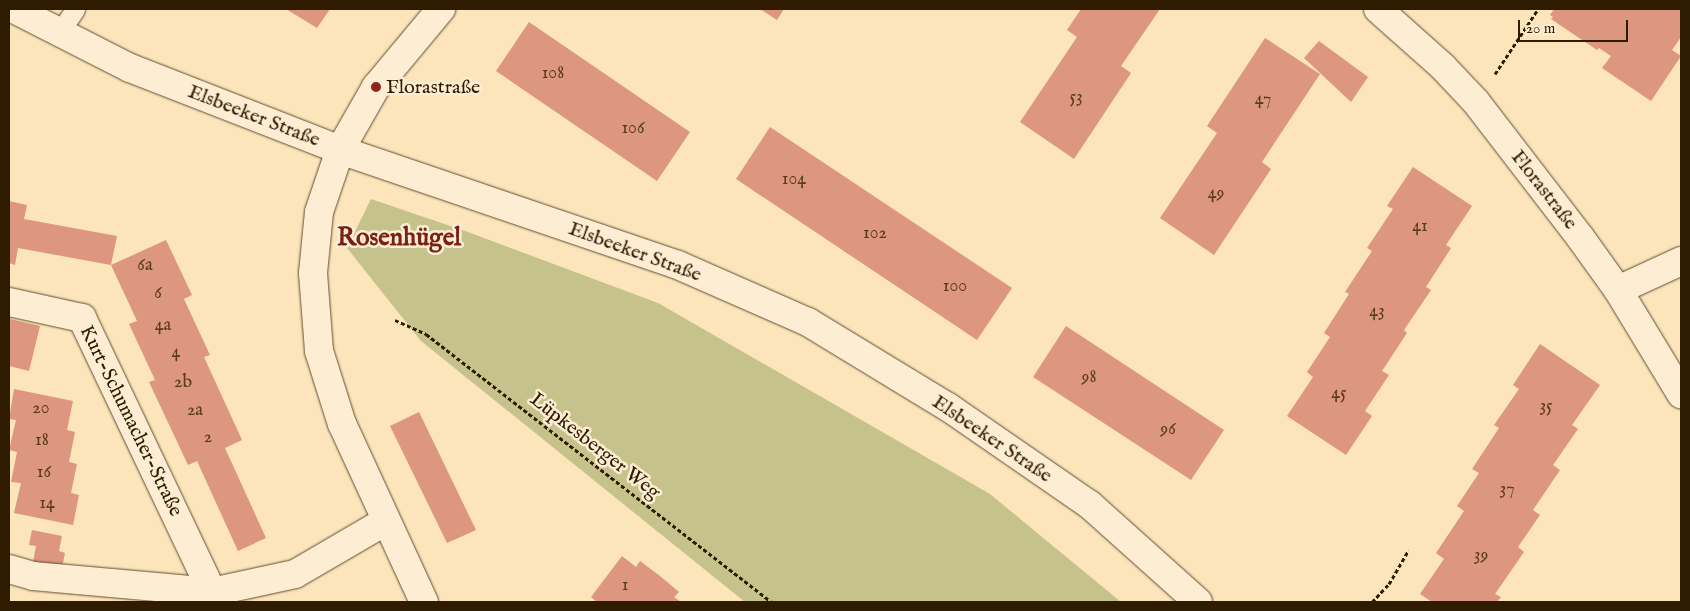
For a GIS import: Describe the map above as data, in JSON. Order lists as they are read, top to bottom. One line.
{"streets":{"street":["Elsbeeker Straße","Florastraße","Kurt-Schumacher-Straße"],"path":["Lüpkesberger Weg"]},"districts":["Rosenhügel"],"places":["Florastraße"],"house_numbers":["108","53","47","106","104","49","41","102","6a","100","6","43","4a","4","98","2b","45","35","20","2a","96","2","18","16","37","14","39","1"],"scale_bar":"20 m"}
